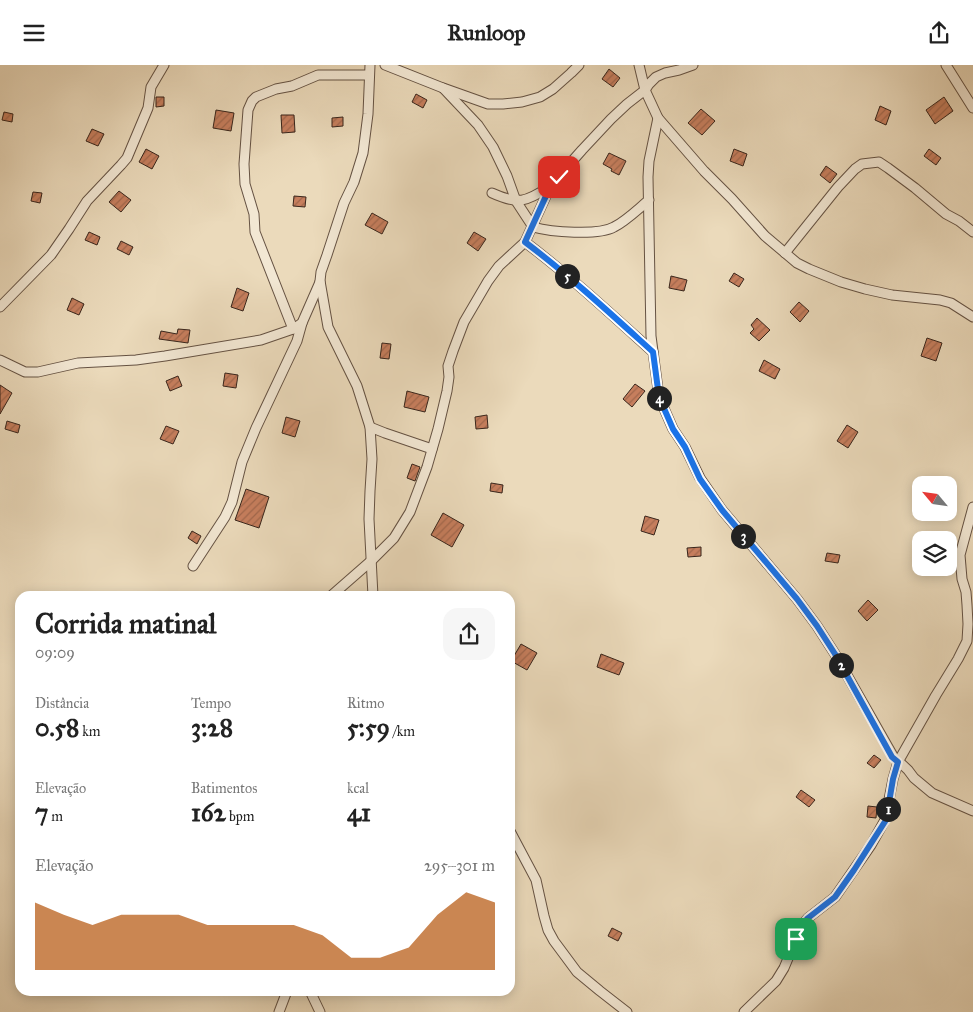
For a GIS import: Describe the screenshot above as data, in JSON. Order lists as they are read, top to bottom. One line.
{"north":"top left","page":{"header":"Runloop","pins":["5","4","3","2","1"],"heading":["Corrida matinal","09:09"],"stats":[["Distância","0.58 km"],["Tempo","3:28"],["Ritmo","5:59 /km"],["Elevação","7 m"],["Batimentos","162 bpm"],["kcal","41"]],"chart":["Elevação","295–301 m"]}}
